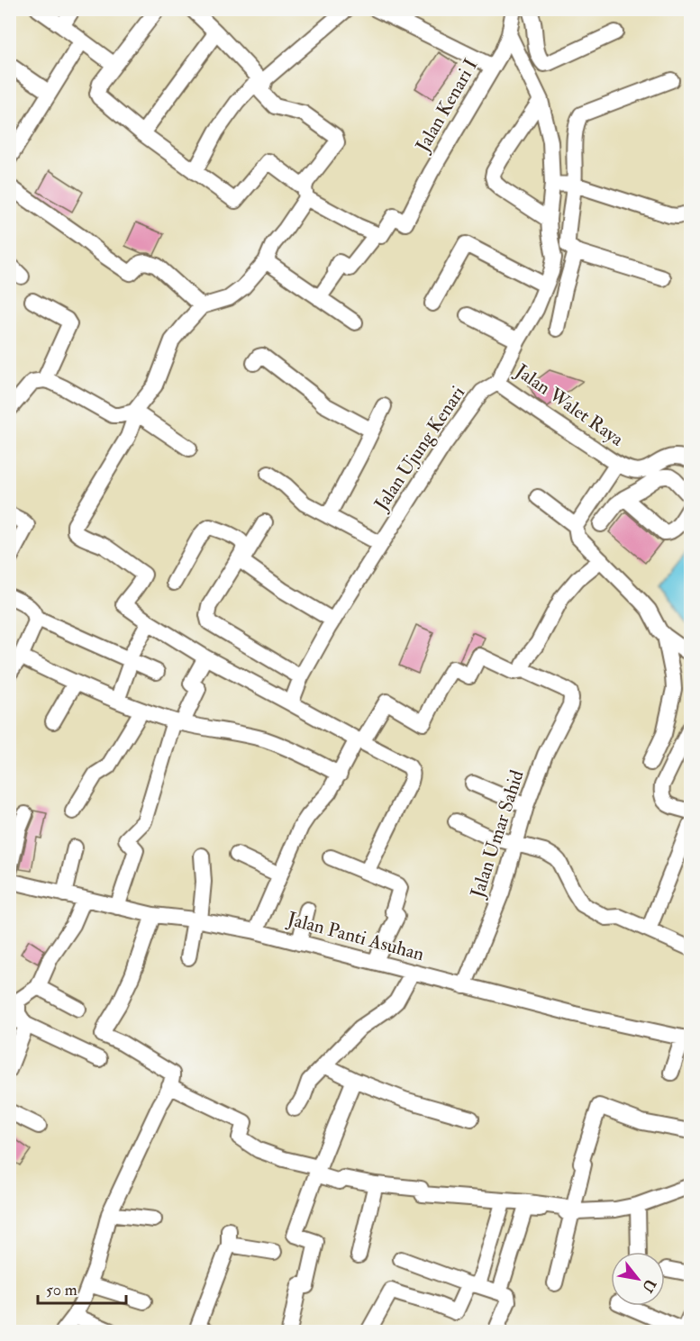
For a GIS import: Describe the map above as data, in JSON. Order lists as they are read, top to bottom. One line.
{"streets":{"street":["Jalan Kenari I","Jalan Walet Raya","Jalan Ujung Kenari","Jalan Umar Sahid","Jalan Panti Asuhan"]},"crossings":[["Jalan Walet Raya","Jalan Ujung Kenari"],["Jalan Umar Sahid","Jalan Panti Asuhan"]],"scale_bar":"50 m","north":"bottom right"}
